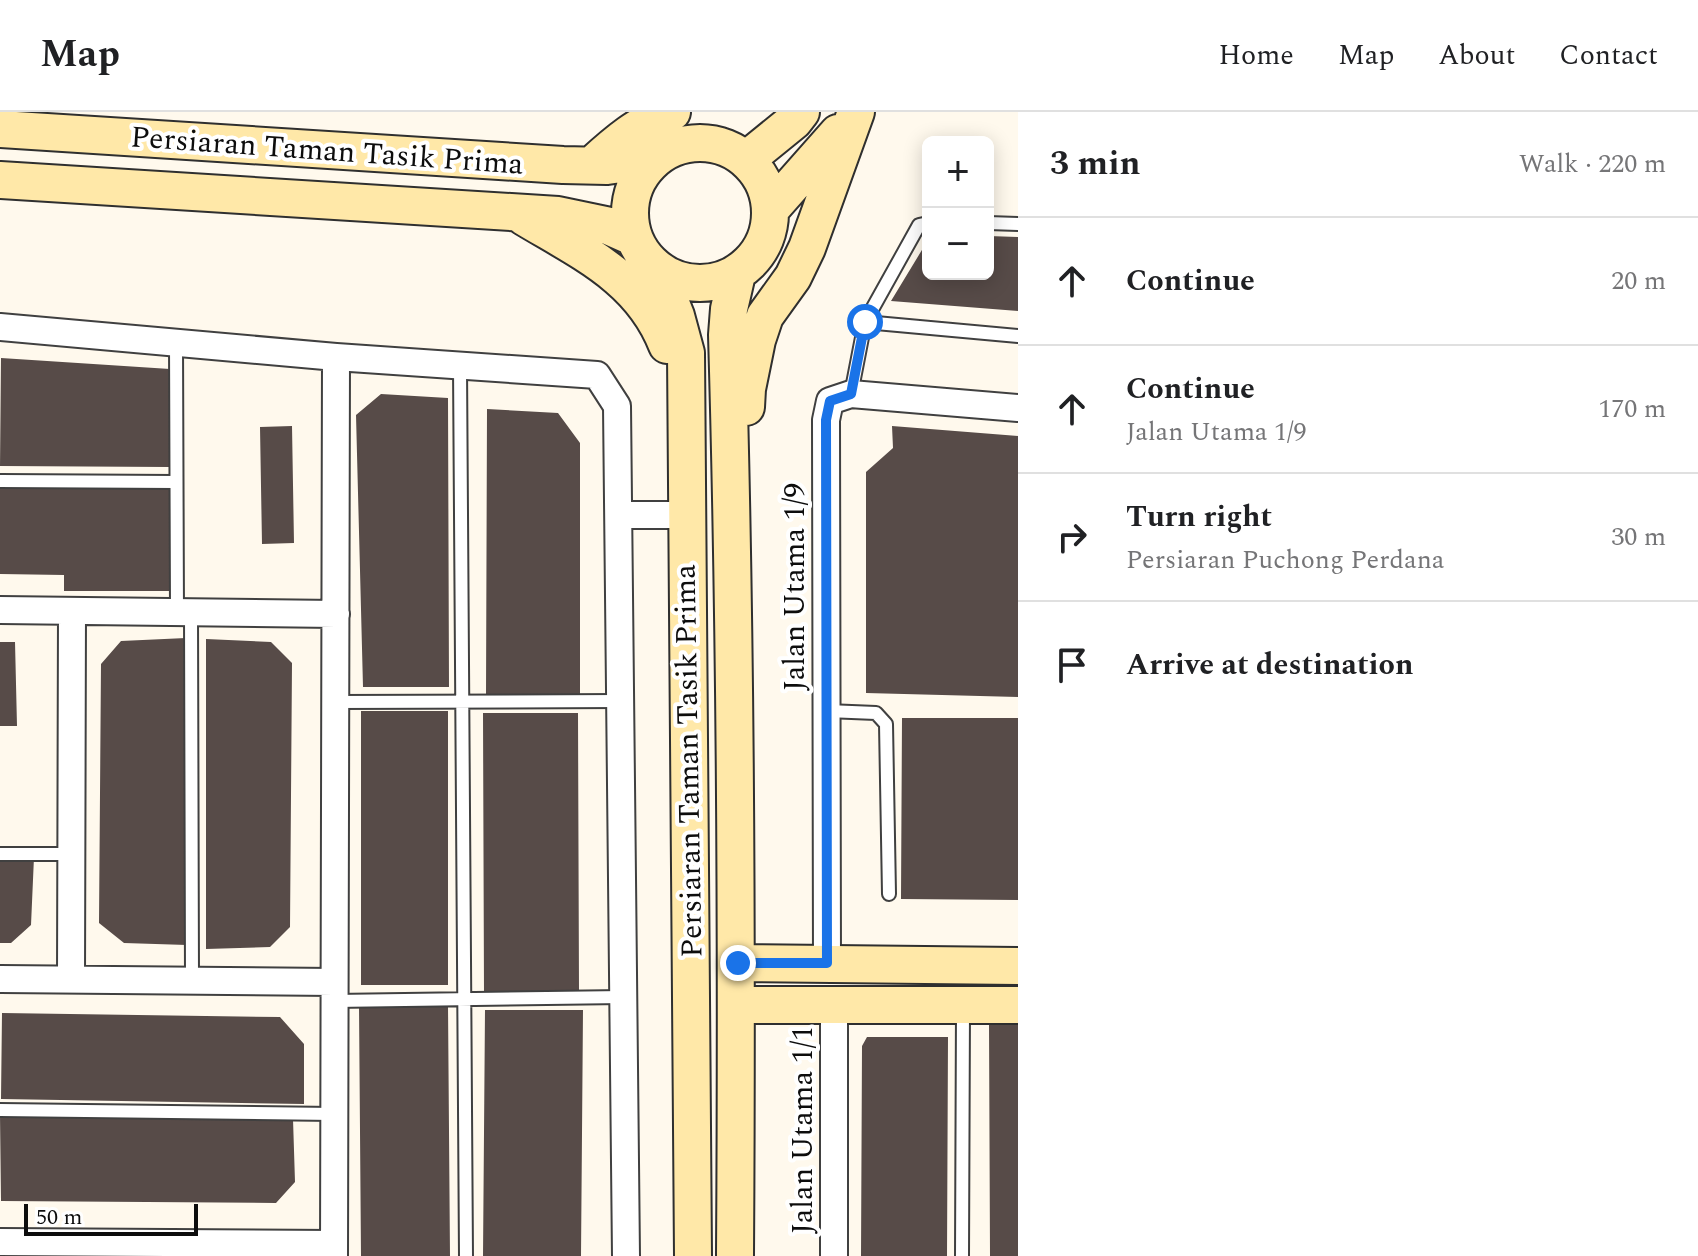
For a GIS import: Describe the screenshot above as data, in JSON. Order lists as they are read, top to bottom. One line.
{"streets":{"main road":["Persiaran Taman Tasik Prima"],"street":["Jalan Utama 1/9","Jalan Utama 1/1"]},"scale_bar":"50 m","page":{"header":"Map","nav":["Home","Map","About","Contact"],"heading":["3 min","Walk · 220 m"],"map_buttons":["+","−"],"list":[["Continue","20 m"],["Continue","Jalan Utama 1/9","170 m"],["Turn right","Persiaran Puchong Perdana","30 m"],"Arrive at destination"],"scale":"50 m"}}
